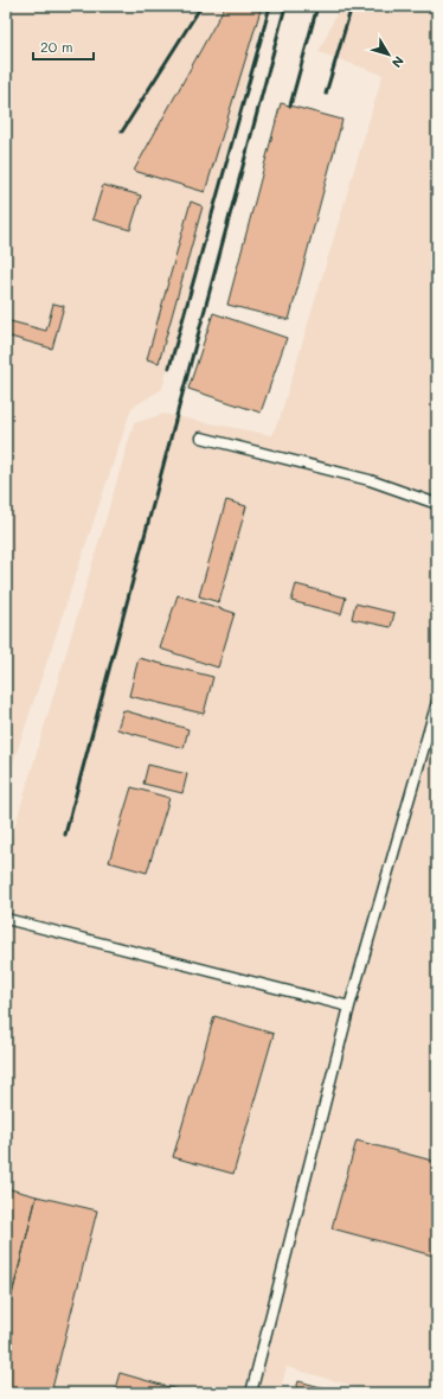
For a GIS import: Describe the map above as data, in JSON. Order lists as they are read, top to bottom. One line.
{"scale_bar":"20 m","north":"bottom right"}
